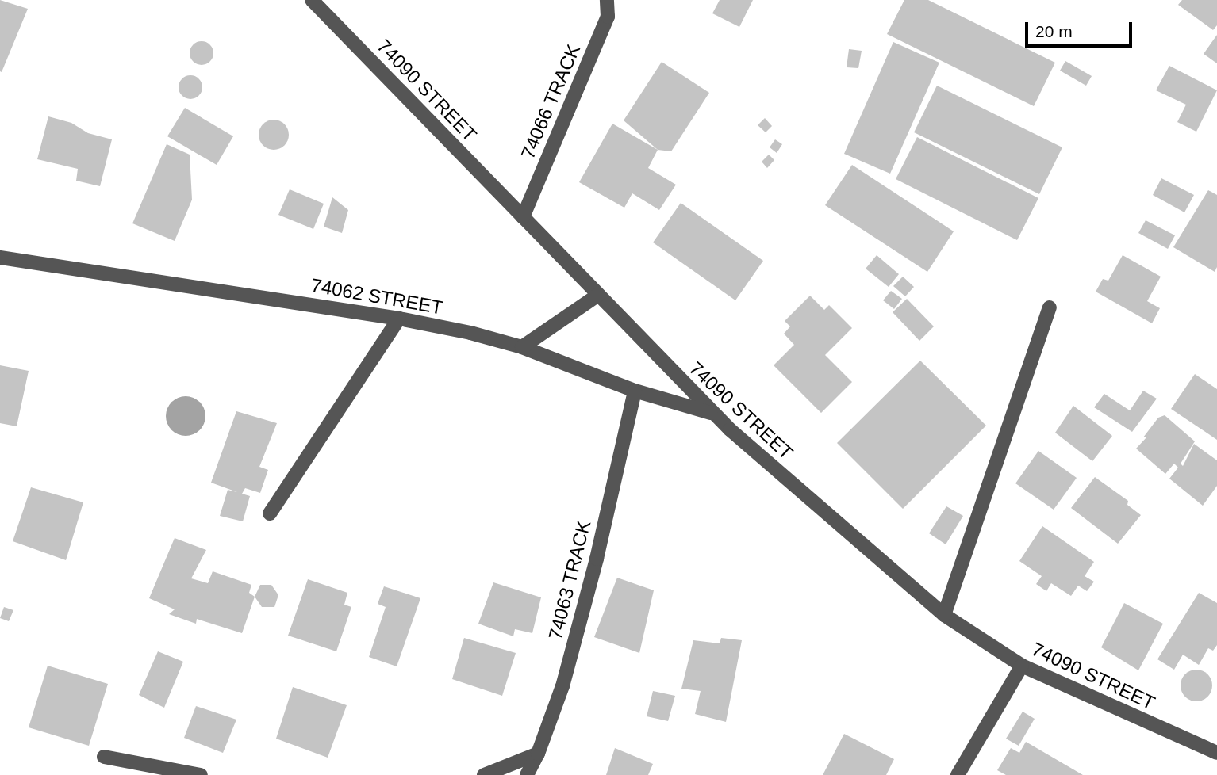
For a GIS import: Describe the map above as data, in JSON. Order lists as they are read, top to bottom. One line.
{"streets":{"street":["74090 STREET","74066 TRACK","74062 STREET","74063 TRACK"]},"crossings":[["74090 STREET","74066 TRACK"],["74090 STREET","74062 STREET"],["74062 STREET","74063 TRACK"]],"scale_bar":"20 m"}
